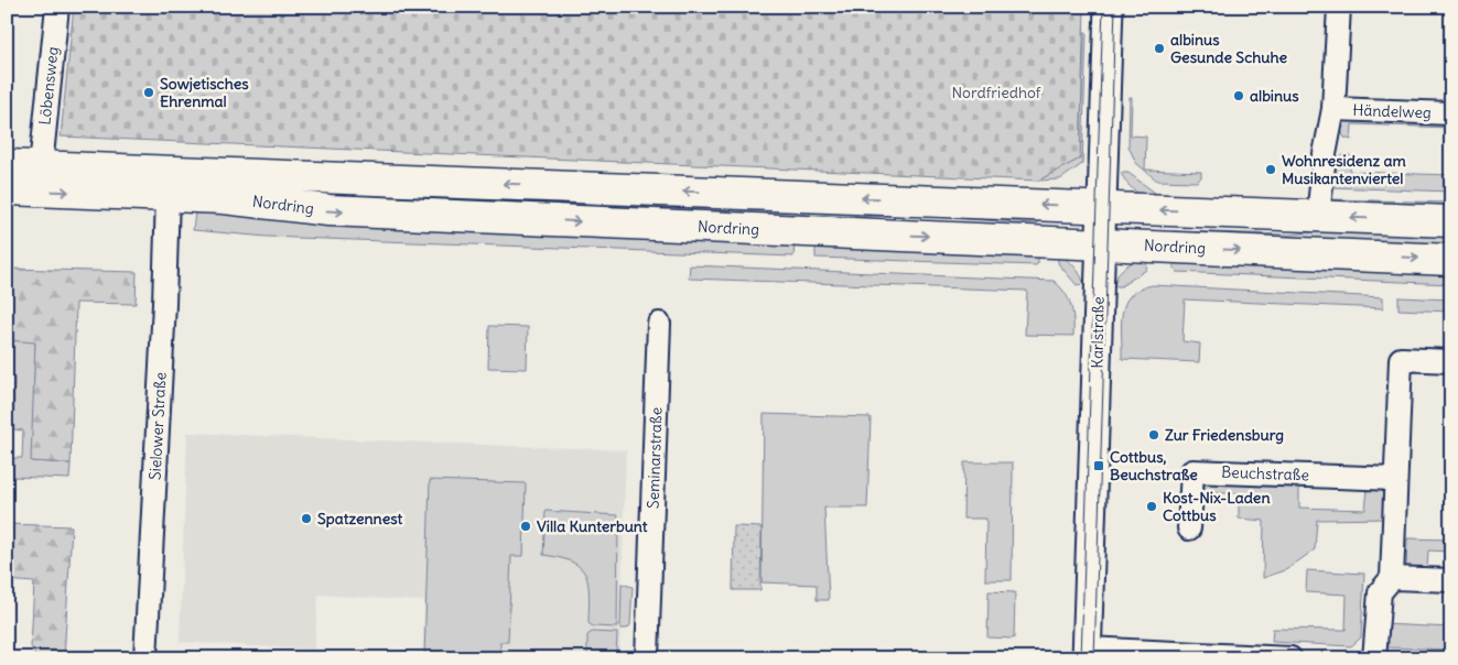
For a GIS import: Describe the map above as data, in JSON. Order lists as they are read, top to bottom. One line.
{"streets":{"main road":["Nordring"],"street":["Löbensweg","Händelweg","Karlstraße","Sielower Straße","Seminarstraße","Beuchstraße"]},"crossings":[["Löbensweg","Nordring"],["Händelweg","Nordring"],["Nordring","Karlstraße"],["Nordring","Sielower Straße"]],"parks":["Nordfriedhof"],"places":{"other":["albinus Gesunde Schuhe","Sowjetisches Ehrenmal","albinus","Wohnresidenz am Musikantenviertel","Zur Friedensburg","Kost-Nix-Laden Cottbus","Spatzennest","Villa Kunterbunt"],"transit":["Cottbus, Beuchstraße"]}}
